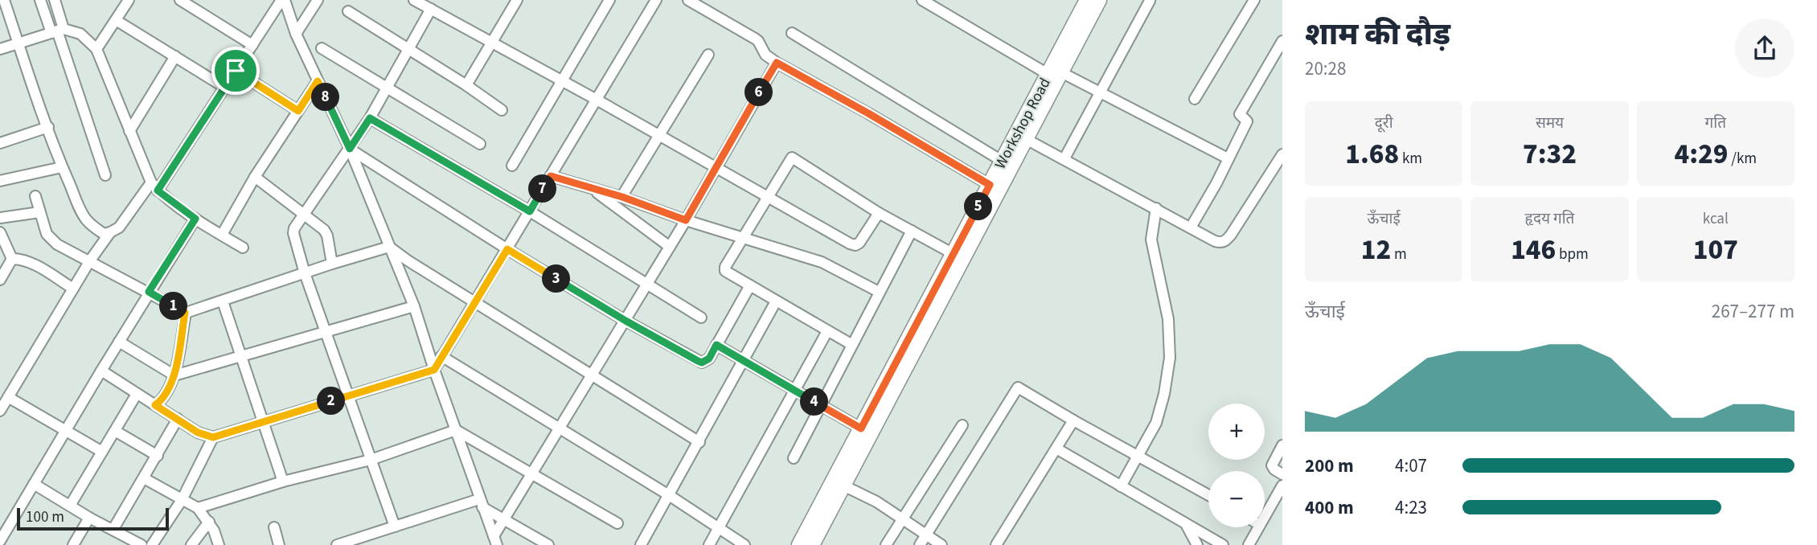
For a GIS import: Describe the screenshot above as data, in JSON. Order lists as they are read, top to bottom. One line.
{"streets":{"main road":["Workshop Road"]},"scale_bar":"100 m","page":{"heading":["शाम की दौड़","20:28"],"pins":["6","8","7","5","3","1","2","4"],"stats":[["दूरी","1.68 km"],["समय","7:32"],["गति","4:29 /km"],["ऊँचाई","12 m"],["हृदय गति","146 bpm"],["kcal","107"]],"chart":["ऊँचाई","267–277 m"],"map_buttons":["+","−"],"list":[{"name":"200 m","note":"4:07"},{"name":"400 m","note":"4:23"}],"scale":"100 m"}}
